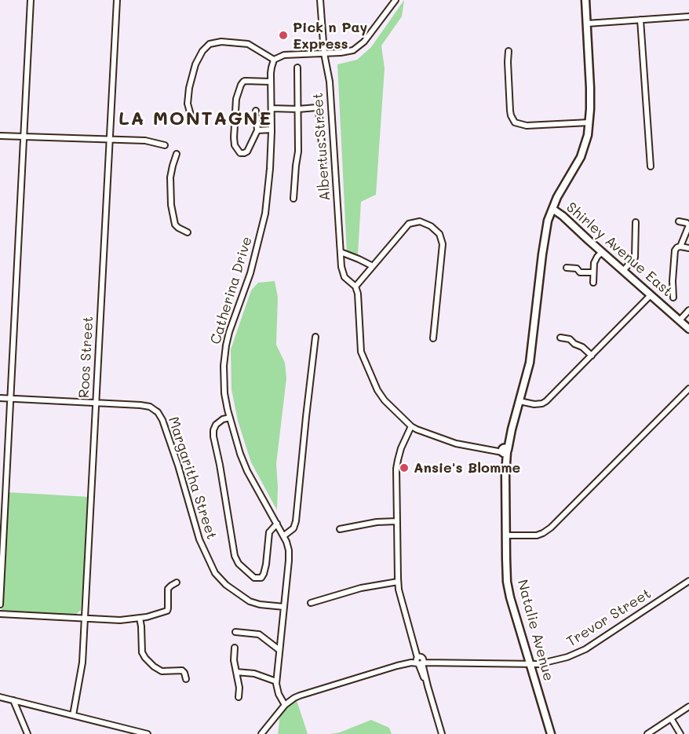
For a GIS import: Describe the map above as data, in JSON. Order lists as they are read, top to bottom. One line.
{"streets":{"street":["Albertus Street","Shirley Avenue East","Catherina Drive","Roos Street","Margaritha Street","Trevor Street","Natalie Avenue"]},"crossings":[["Catherina Drive","Margaritha Street"],["Catherina Drive","Trevor Street"],["Roos Street","Margaritha Street"],["Trevor Street","Natalie Avenue"]],"districts":["LA MONTAGNE"],"places":["Pick n Pay Express","Ansie's Blomme"]}
